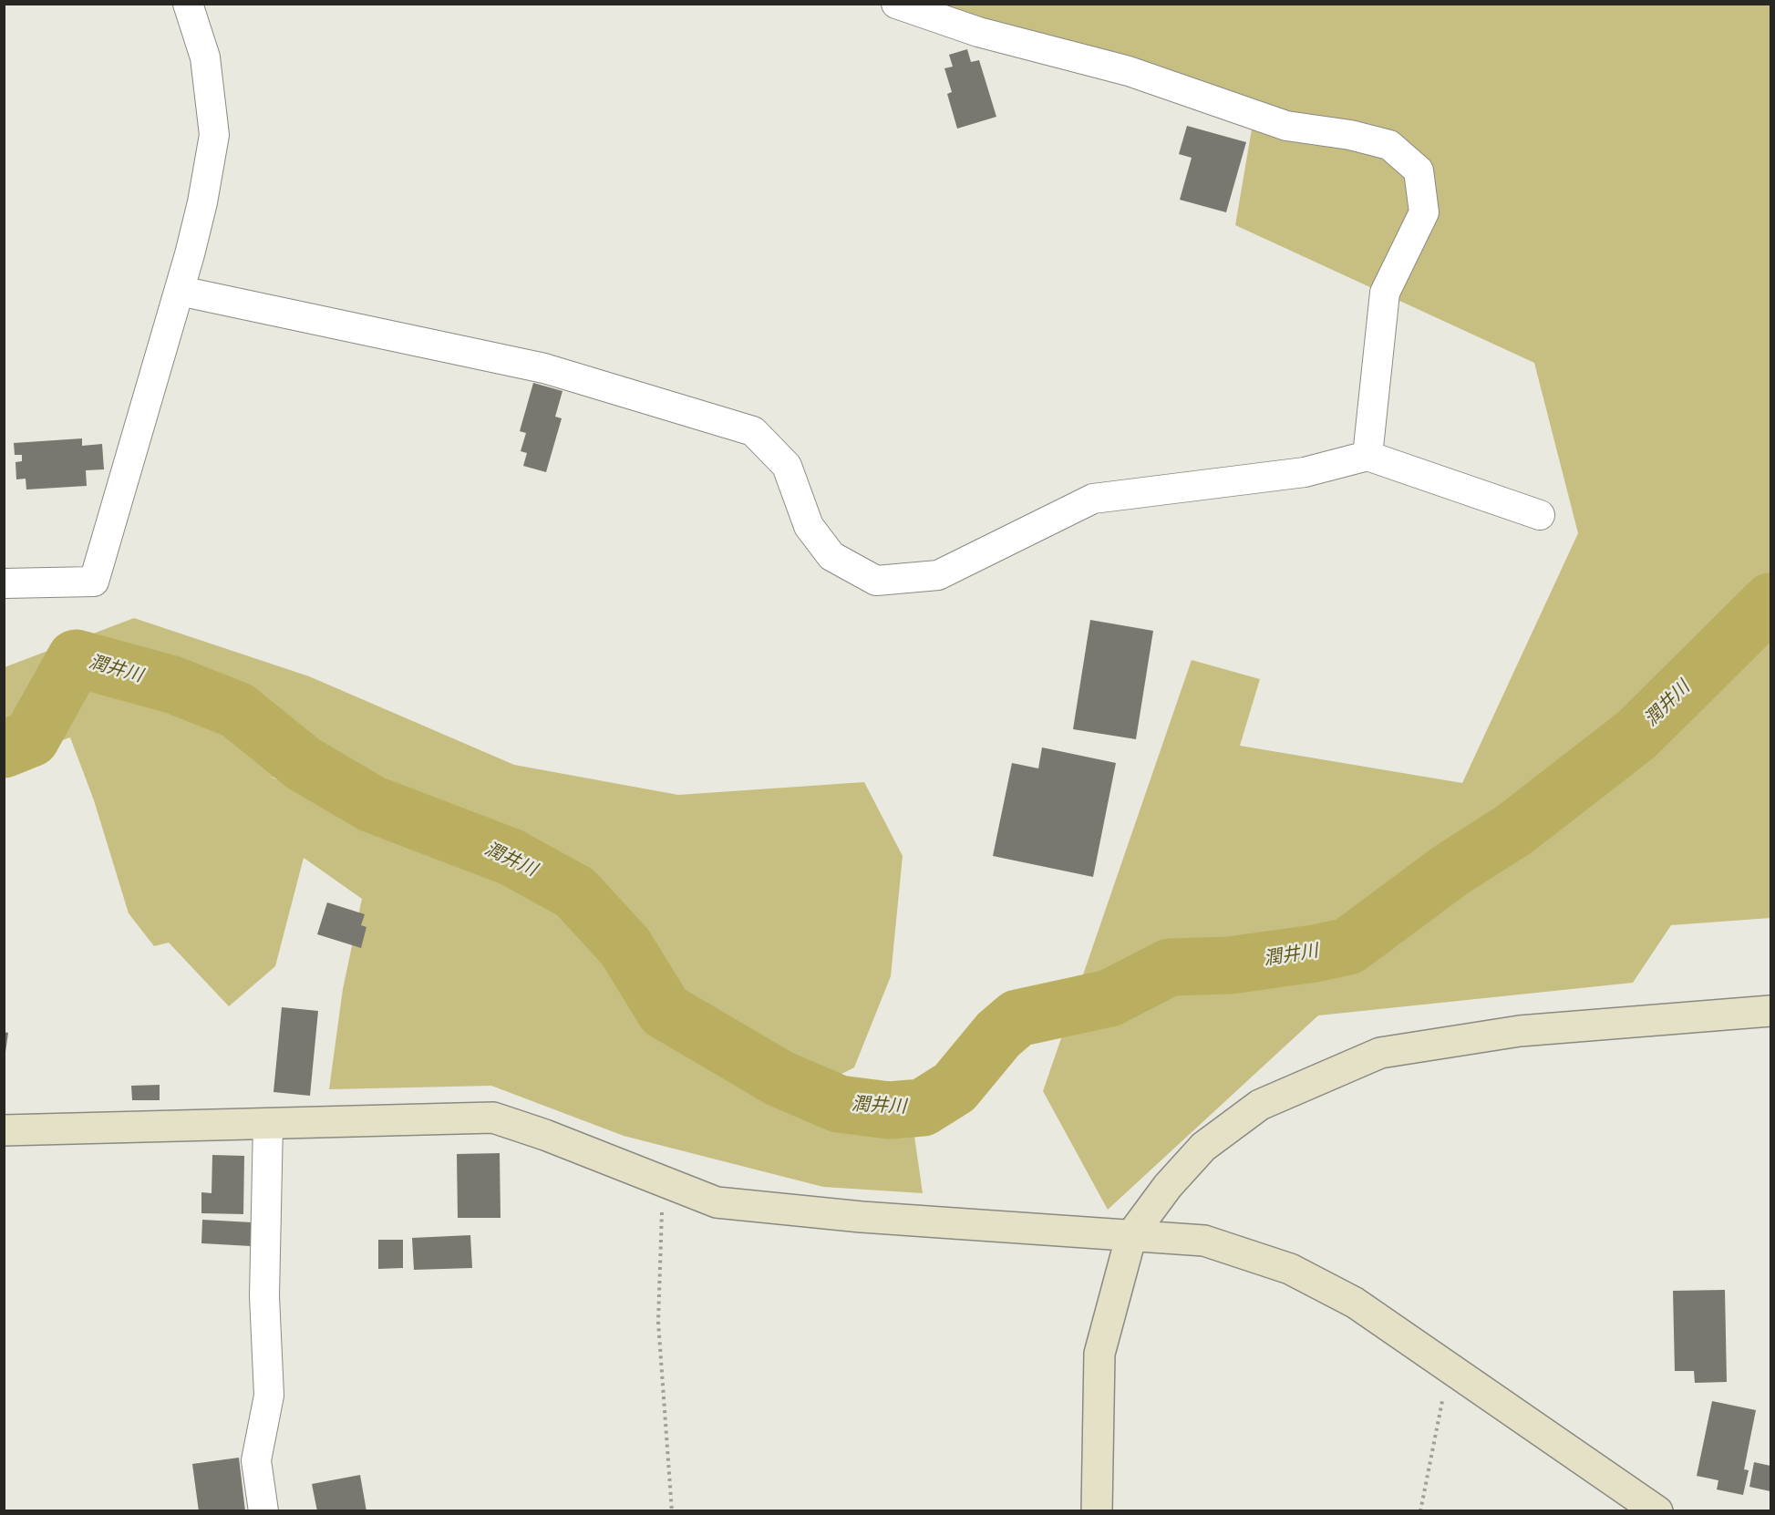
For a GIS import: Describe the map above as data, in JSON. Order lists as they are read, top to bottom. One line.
{"water":["潤井川"]}
